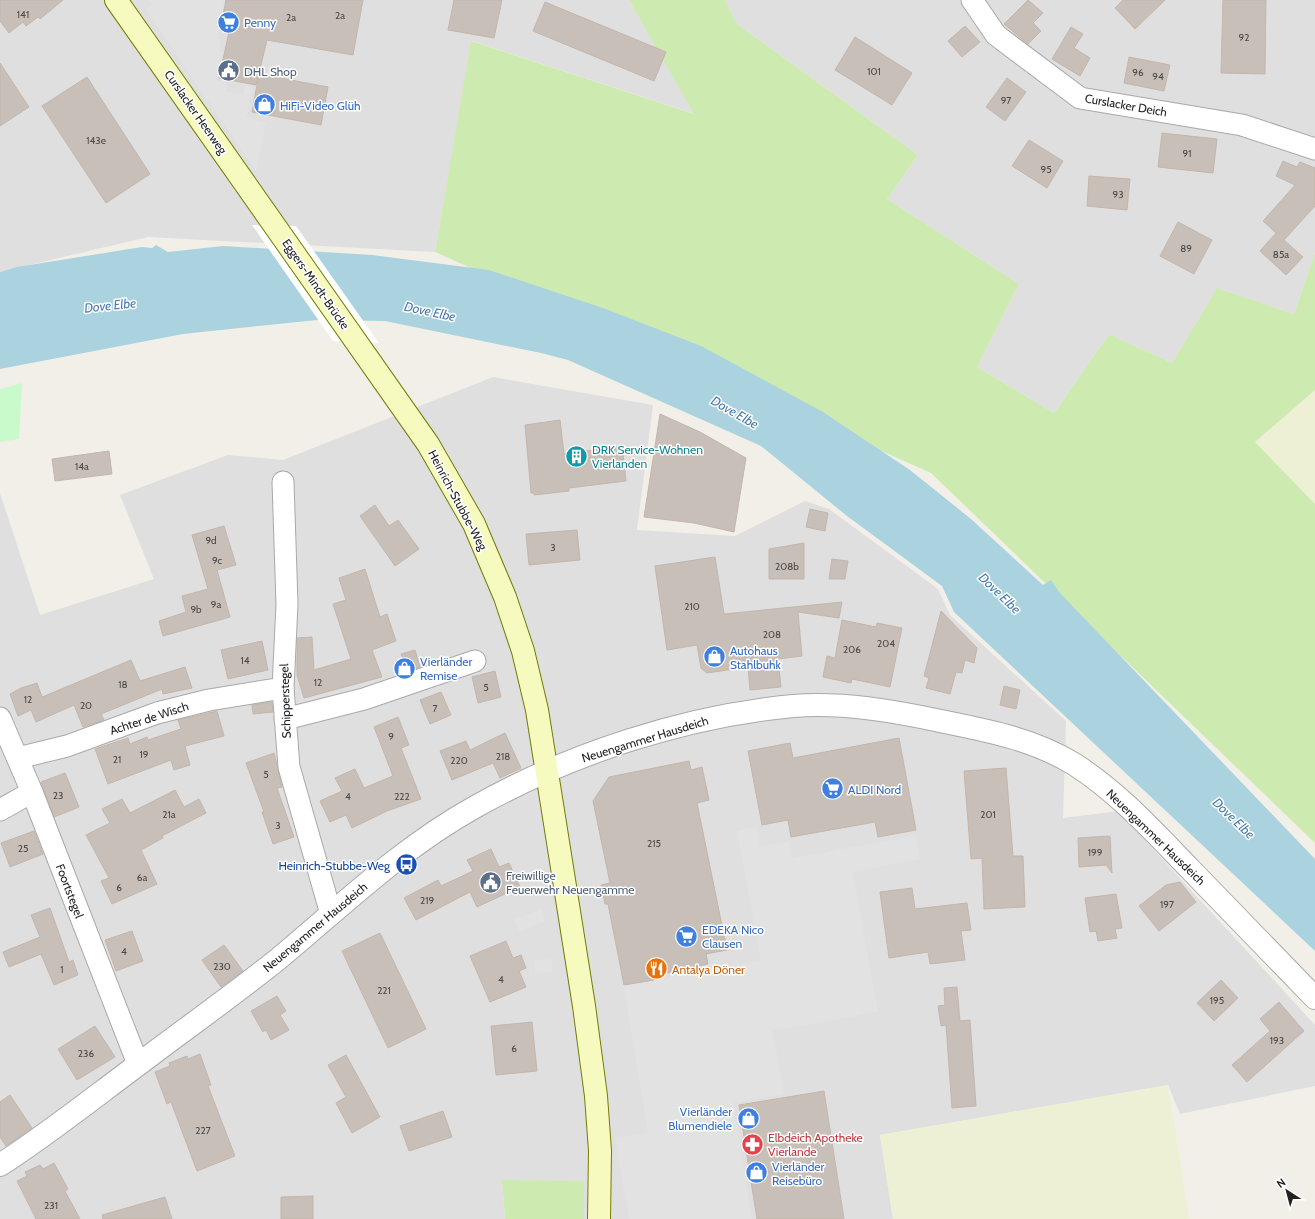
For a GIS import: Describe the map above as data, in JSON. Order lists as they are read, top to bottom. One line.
{"streets":{"main road":["Curslacker Heerweg","Eggers-Mindt-Brücke","Heinrich-Stubbe-Weg"],"street":["Curslacker Deich","Schipperstegel","Achter de Wisch","Neuengammer Hausdeich","Foortstegel"]},"crossings":[["Curslacker Heerweg","Eggers-Mindt-Brücke"],["Eggers-Mindt-Brücke","Heinrich-Stubbe-Weg"],["Heinrich-Stubbe-Weg","Neuengammer Hausdeich"],["Schipperstegel","Achter de Wisch"],["Schipperstegel","Neuengammer Hausdeich"],["Achter de Wisch","Foortstegel"],["Neuengammer Hausdeich","Foortstegel"]],"water":["Dove Elbe"],"places":{"supermarket":["Penny","ALDI Nord","EDEKA Nico Clausen"],"public building":["DHL Shop","Freiwillige Feuerwehr Neuengamme"],"shop":["HiFi-Video Glüh","Autohaus Stahlbuhk","Vierländer Remise","Vierländer Blumendiele","Vierländer Reisebüro"],"building":["DRK Service-Wohnen Vierlanden"],"bus stop":["Heinrich-Stubbe-Weg"],"restaurant":["Antalya Döner"],"pharmacy":["Elbdeich Apotheke Vierlande"]},"house_numbers":["141","2a","2a","92","101","96","94","97","143e","91","95","93","89","85a","14a","9d","3","9c","208b","9a","210","9b","208","204","206","14","12","18","5","12","20","7","9","19","218","21","220","5","23","4","222","21a","201","3","215","25","199","6a","6","219","197","4","230","1","4","221","195","193","6","236","227","231"],"north":"top left"}
